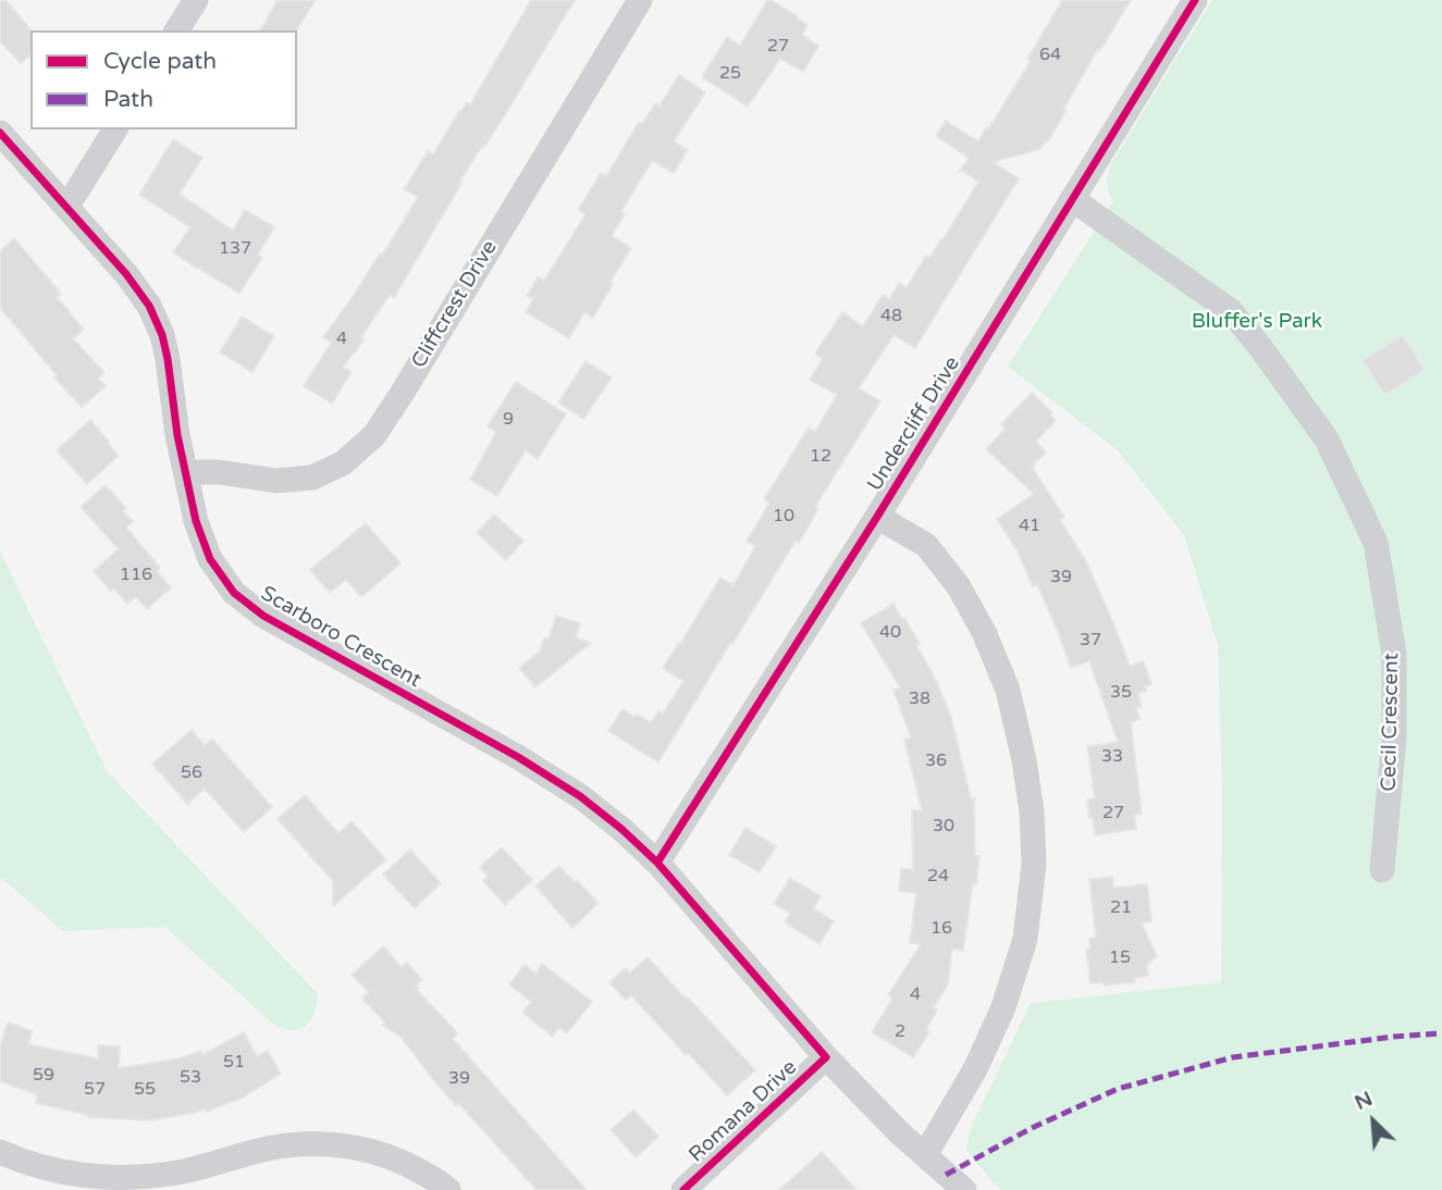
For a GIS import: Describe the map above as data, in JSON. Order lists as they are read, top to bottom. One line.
{"streets":{"street":["Cliffcrest Drive","Undercliff Drive","Scarboro Crescent","Cecil Crescent","Romana Drive"]},"crossings":[["Cliffcrest Drive","Scarboro Crescent"],["Undercliff Drive","Scarboro Crescent"],["Undercliff Drive","Cecil Crescent"],["Scarboro Crescent","Romana Drive"]],"parks":["Bluffer's Park"],"house_numbers":["27","64","25","137","48","4","9","12","10","41","116","39","40","37","35","38","33","36","56","27","30","24","21","16","15","4","2","51","59","53","39","57","55"],"legend":["Cycle path","Path"],"north":"top left"}
